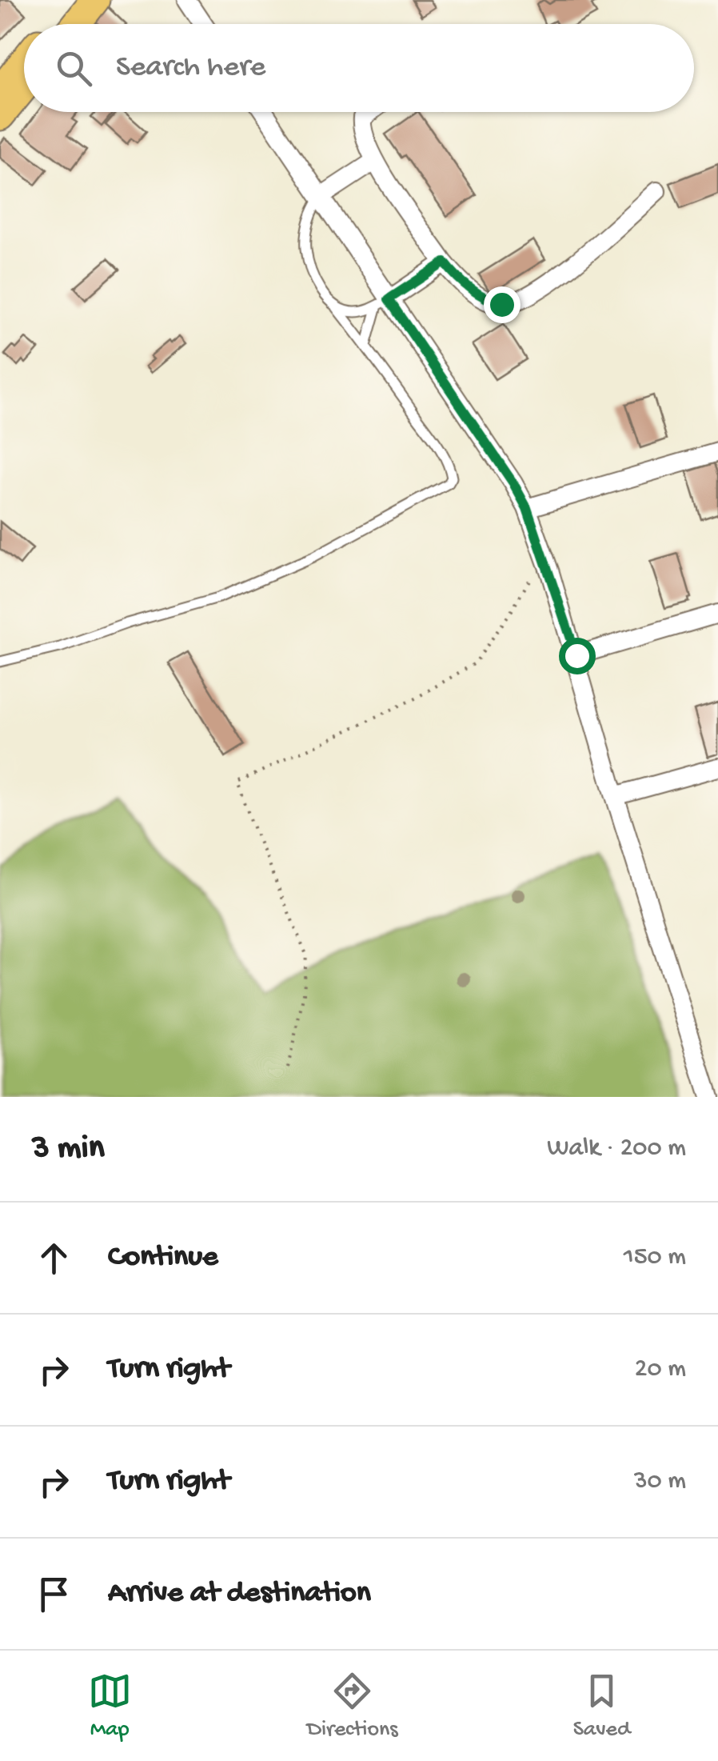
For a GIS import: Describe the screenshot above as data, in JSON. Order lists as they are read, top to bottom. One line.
{"page":{"search":"Search here","heading":["3 min","Walk · 200 m"],"list":[["Continue","150 m"],["Turn right","20 m"],["Turn right","30 m"],"Arrive at destination"],"nav":["Map","Directions","Saved"]}}
